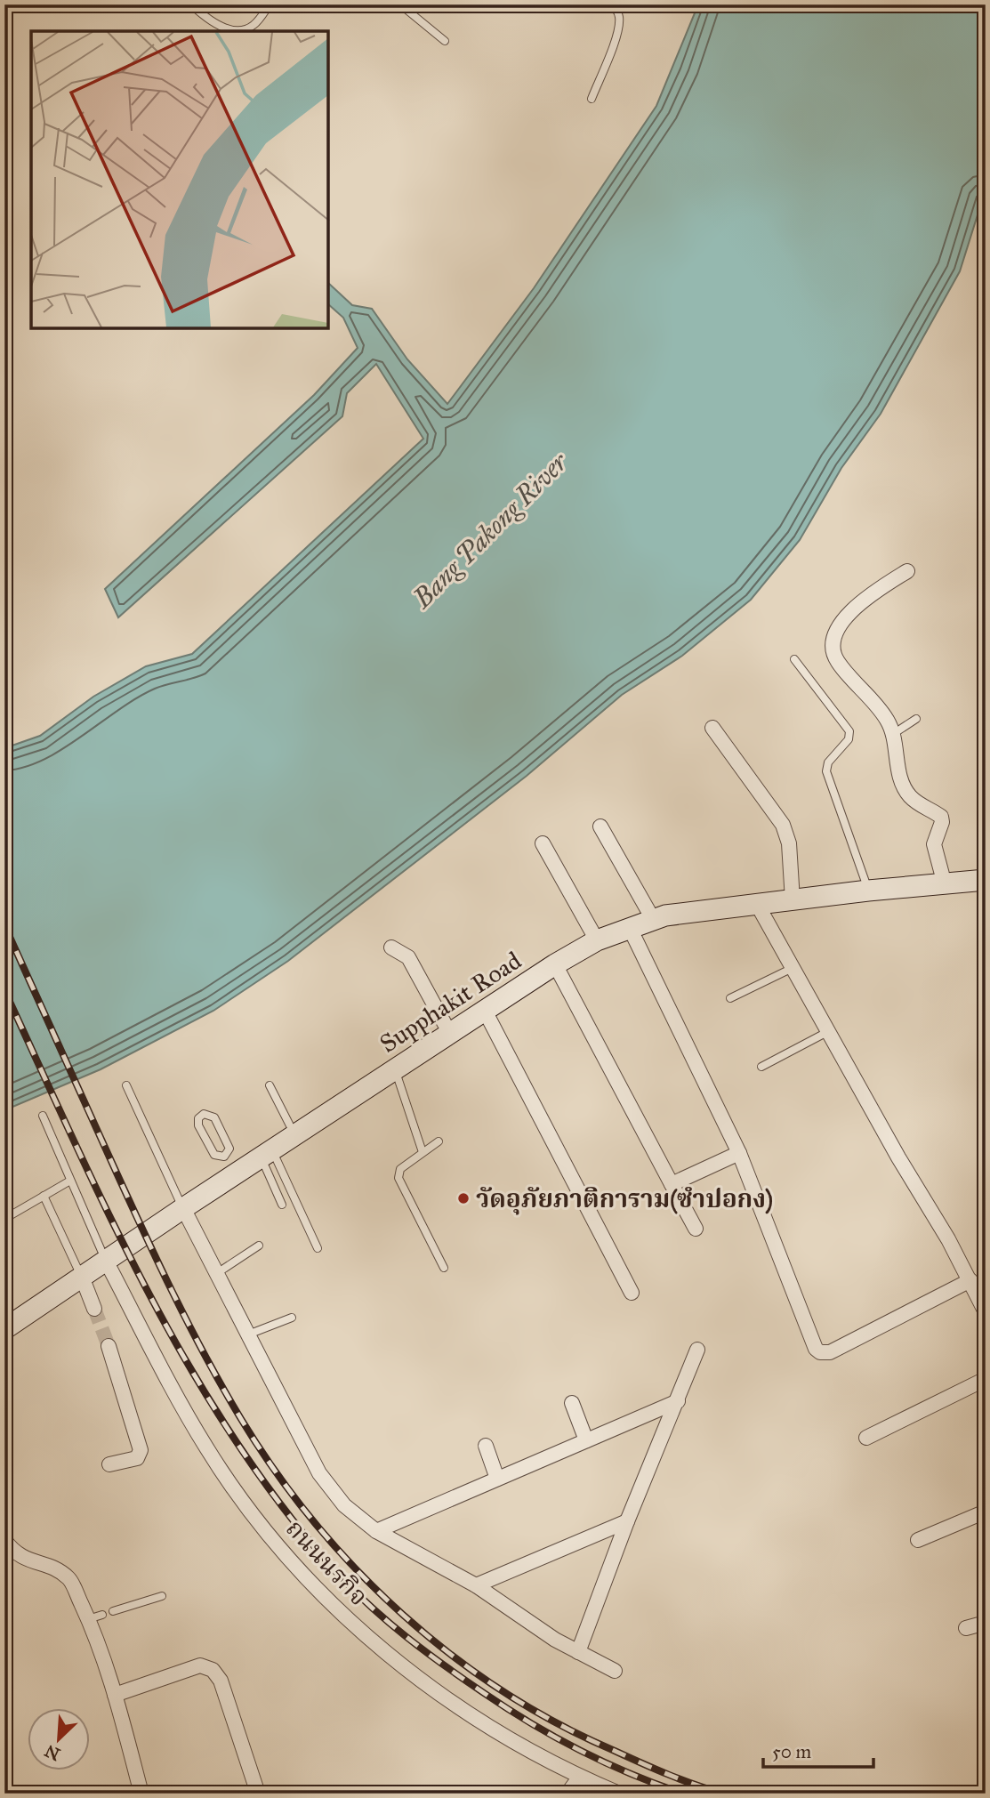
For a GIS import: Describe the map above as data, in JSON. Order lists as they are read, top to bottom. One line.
{"streets":{"main road":["Supphakit Road"],"street":["ถนนนรกิจ"]},"crossings":[["Supphakit Road","ถนนนรกิจ"]],"water":["Bang Pakong River"],"places":["วัดอุภัยภาติการาม(ซำปอกง)"],"scale_bar":"50 m","north":"bottom left"}
